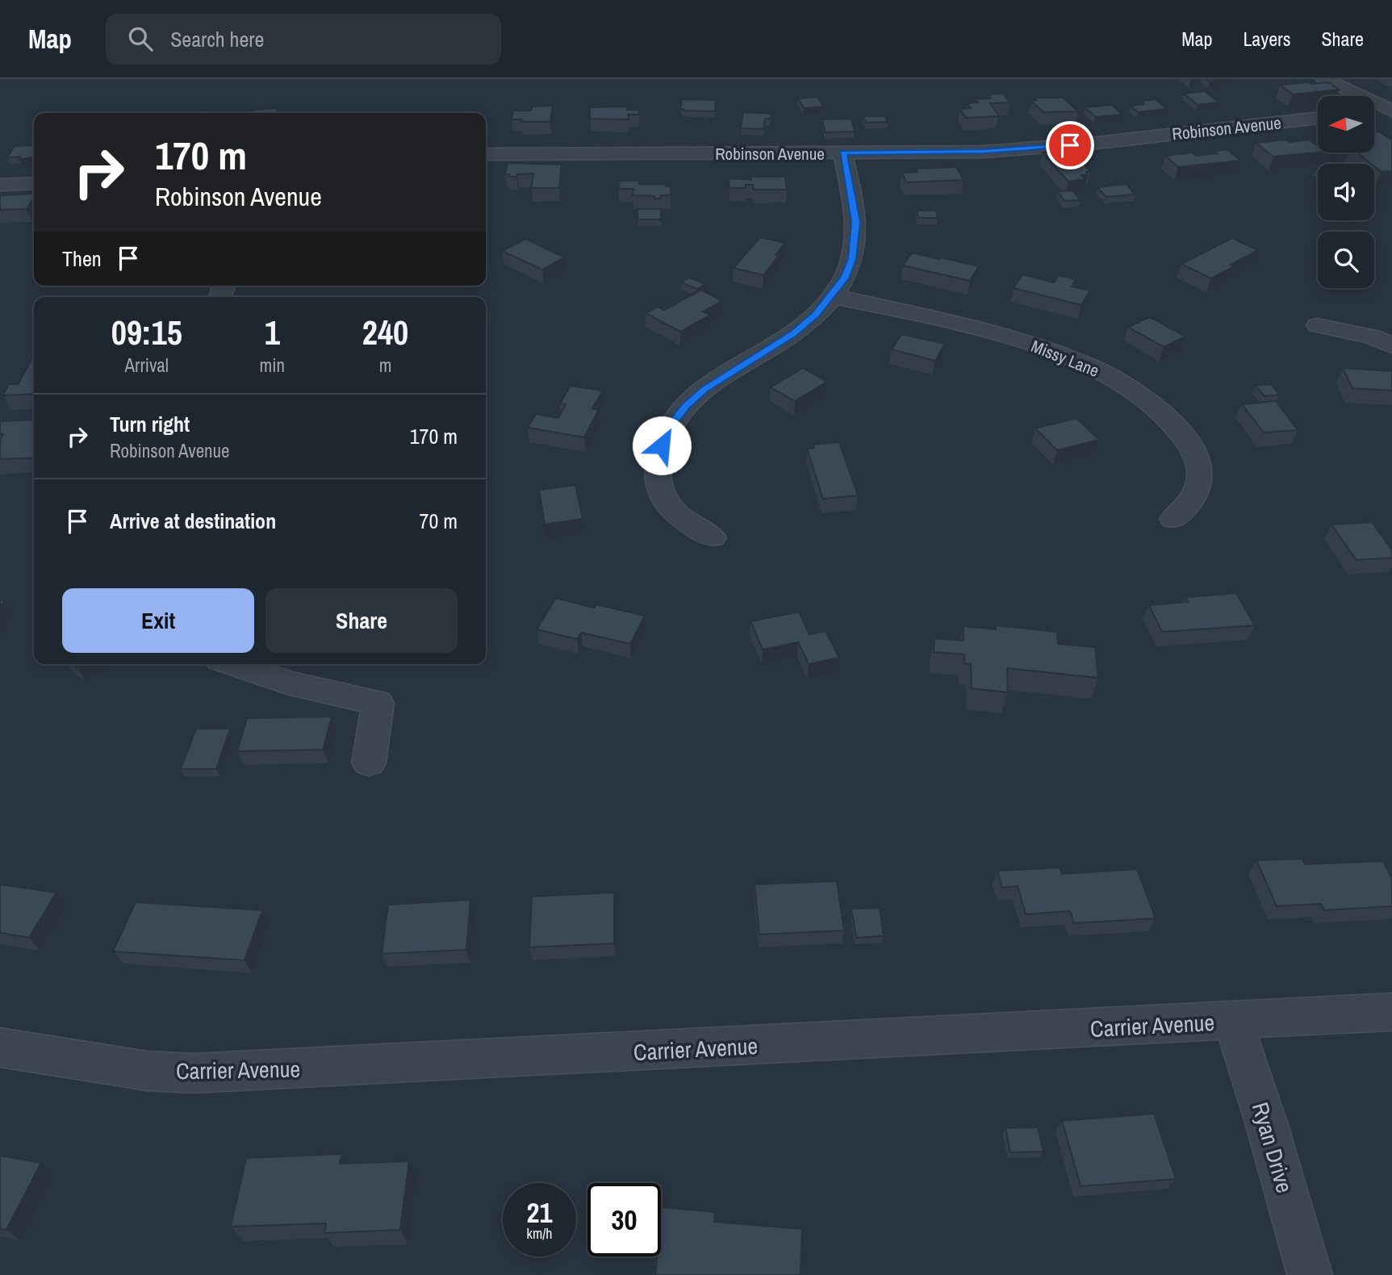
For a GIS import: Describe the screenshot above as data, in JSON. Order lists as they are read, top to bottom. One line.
{"streets":{"street":["Robinson Avenue","Missy Lane","Carrier Avenue","Ryan Drive"]},"crossings":[["Carrier Avenue","Ryan Drive"]],"north":"left","page":{"header":"Map","search":"Search here","nav":["Map","Layers","Share"],"turn":["170 m","Robinson Avenue"],"then":"Then","eta":["09:15","Arrival","1","min","240","m"],"list":[{"name":"Turn right","note":"Robinson Avenue","value":"170 m"},{"name":"Arrive at destination","value":"70 m"}],"buttons":["Exit","Share"],"speed":"21 km/h","limit":"30"}}
